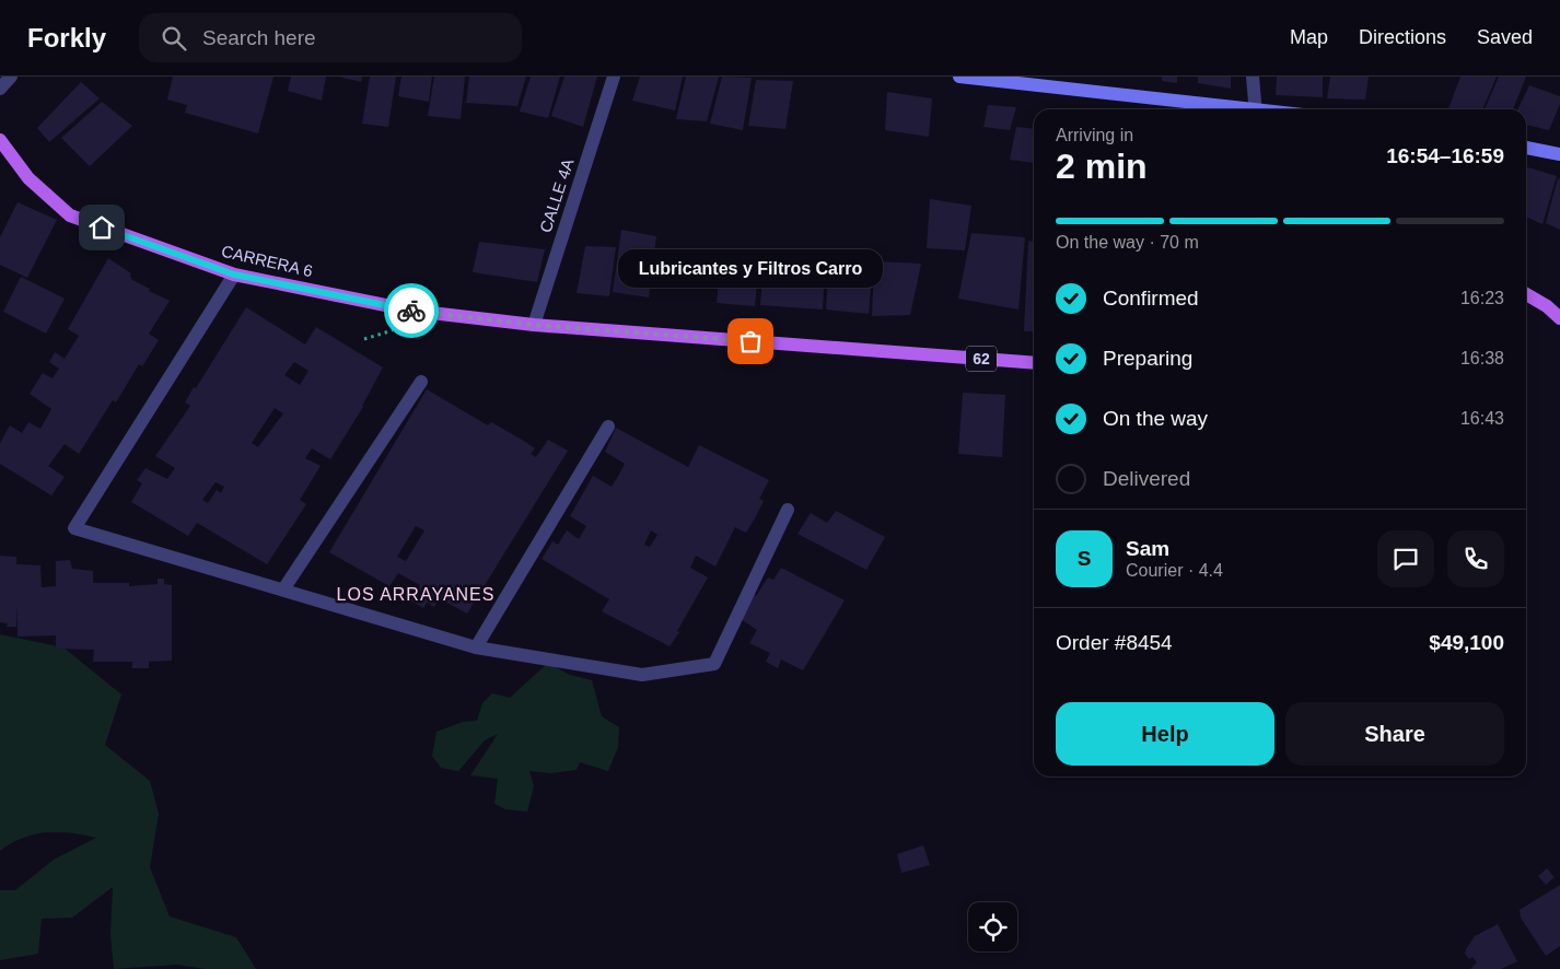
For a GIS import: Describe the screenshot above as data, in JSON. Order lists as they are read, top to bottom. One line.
{"streets":{"main road":["CARRERA 6","62"],"street":["CALLE 4A"]},"crossings":[["CALLE 4A","CARRERA 6"],["CALLE 4A","62"],["CARRERA 6","62"]],"districts":["LOS ARRAYANES"],"places":["Lubricantes y Filtros Carro"],"page":{"header":"Forkly","search":"Search here","nav":["Map","Directions","Saved"],"heading":["2 min","Arriving in","16:54–16:59"],"panel":["Sam","Courier · 4.4","Order #8454","$49,100"],"bar":"On the way · 70 m","bubble":"Lubricantes y Filtros Carro","list":[["Confirmed","16:23"],["Preparing","16:38"],["On the way","16:43"],"Delivered"],"round":"S","buttons":["Help","Share"]}}
